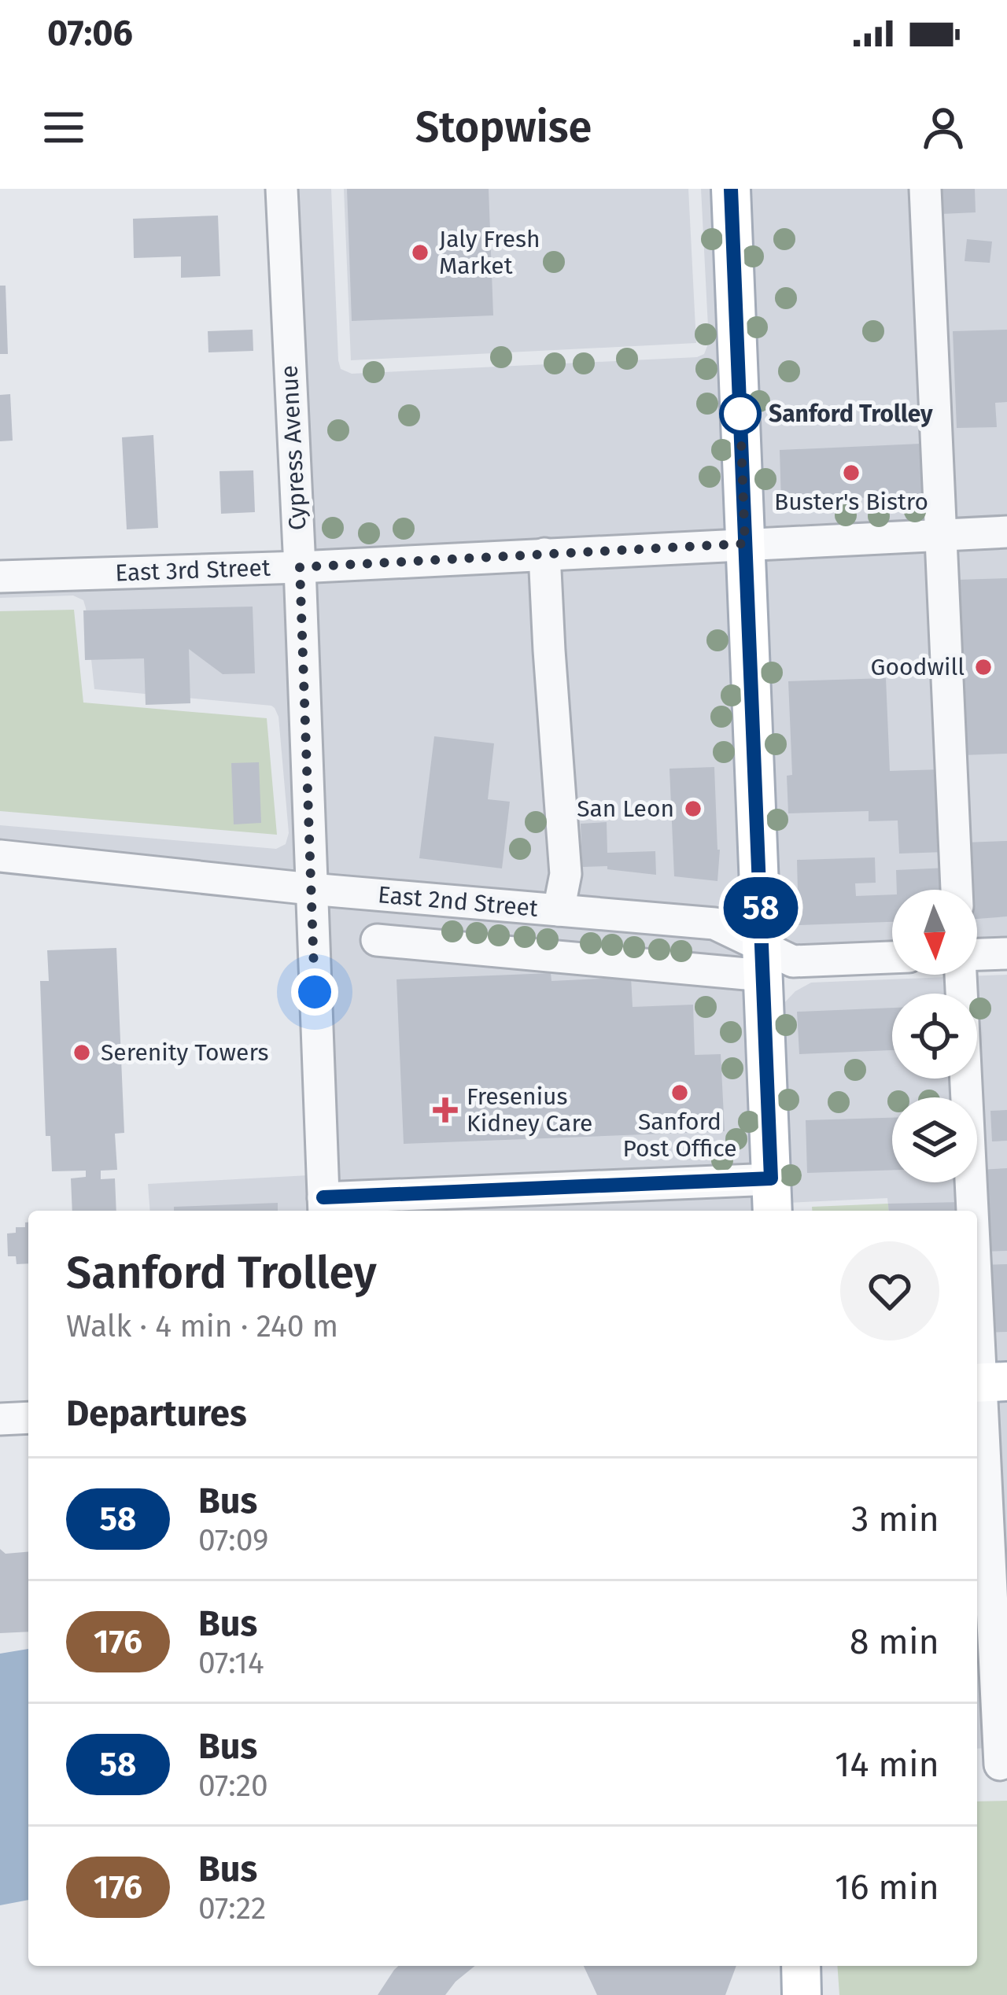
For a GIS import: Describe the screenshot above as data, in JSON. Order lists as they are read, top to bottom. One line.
{"streets":{"street":["Cypress Avenue","East 3rd Street","East 2nd Street"]},"crossings":[["Cypress Avenue","East 3rd Street"],["Cypress Avenue","East 2nd Street"]],"places":{"other":["Jaly Fresh Market","Sanford Trolley","Buster's Bistro","Goodwill","San Leon","Serenity Towers","Sanford Post Office"],"health":["Fresenius Kidney Care"]},"lines":["bus line 58"],"north":"bottom","page":{"status":"07:06","header":"Stopwise","on_map":"58","heading":[["Sanford Trolley","Walk · 4 min · 240 m"],"Departures"],"list":[{"mark":"58","name":"Bus","note":"07:09","value":"3 min"},{"mark":"176","name":"Bus","note":"07:14","value":"8 min"},{"mark":"58","name":"Bus","note":"07:20","value":"14 min"},{"mark":"176","name":"Bus","note":"07:22","value":"16 min"}]}}
